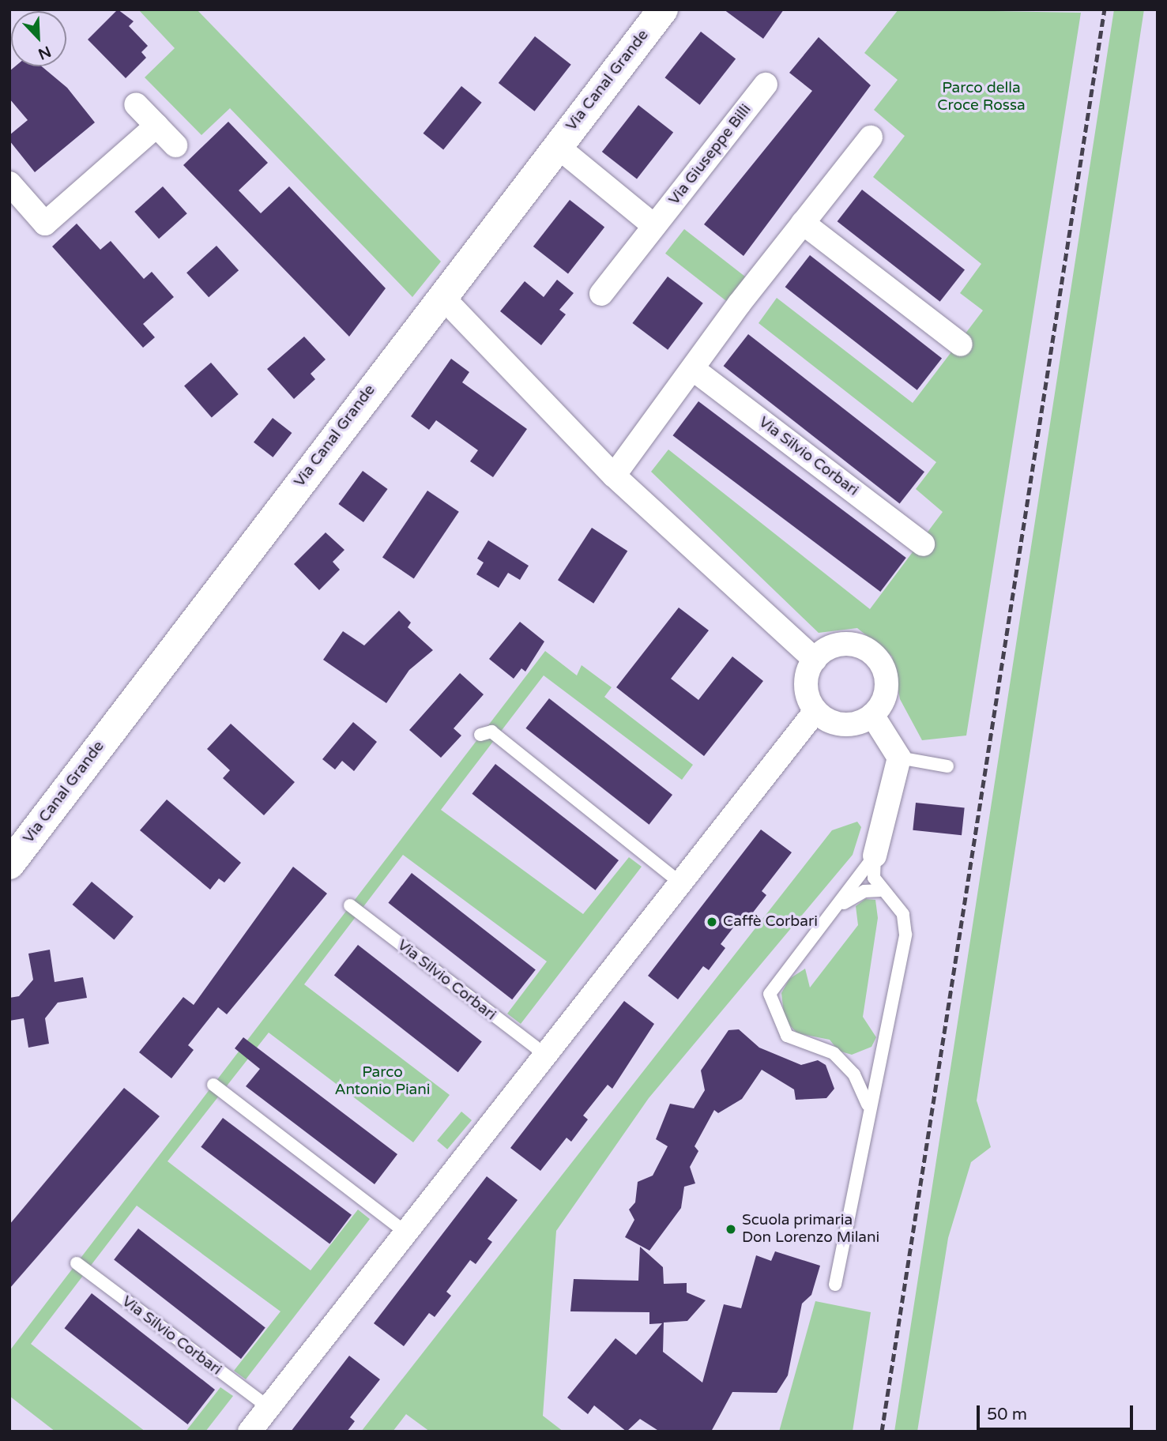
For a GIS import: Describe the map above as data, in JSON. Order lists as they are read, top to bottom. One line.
{"streets":{"main road":["Via Canal Grande"],"street":["Via Giuseppe Billi","Via Silvio Corbari"]},"parks":["Parco della Croce Rossa","Parco Antonio Piani"],"places":["Caffè Corbari","Scuola primaria Don Lorenzo Milani"],"scale_bar":"50 m","north":"bottom right"}
